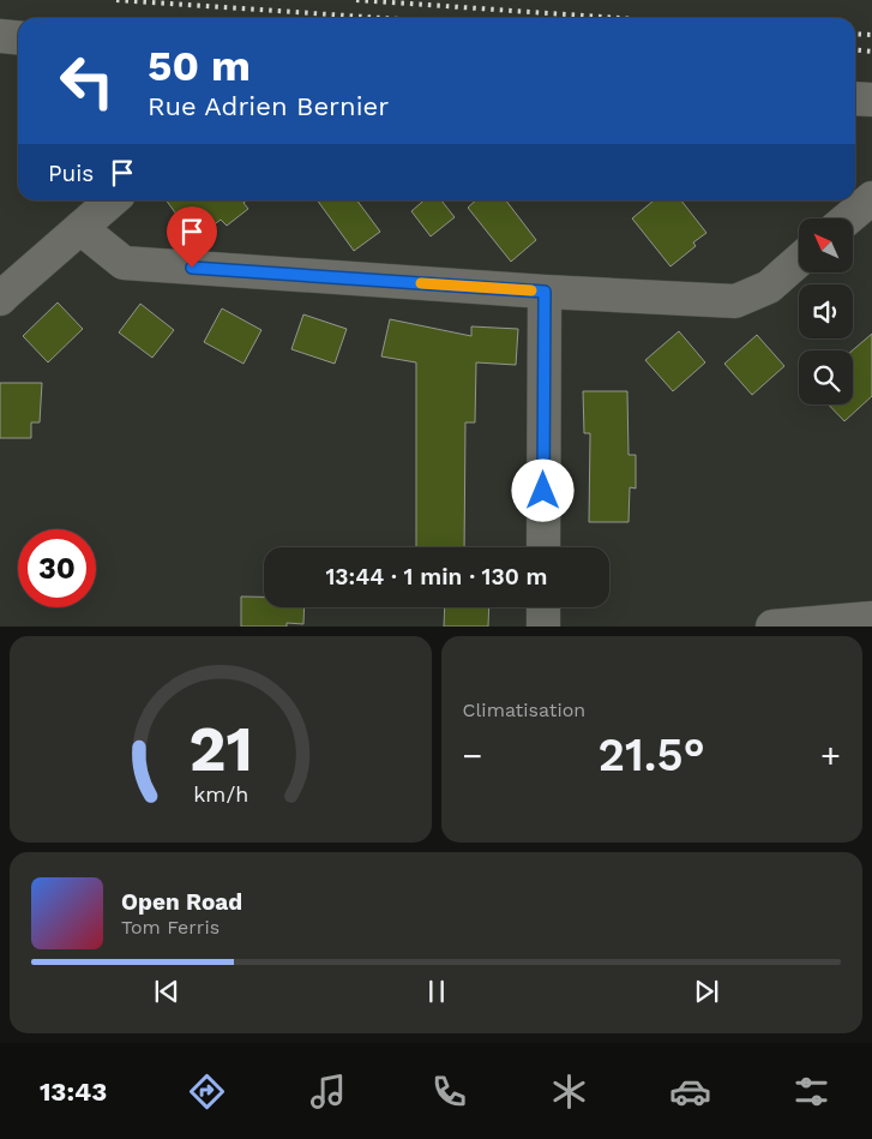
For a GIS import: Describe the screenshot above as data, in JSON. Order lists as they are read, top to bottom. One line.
{"north":"top left","page":{"turn":["50 m","Rue Adrien Bernier"],"then":"Puis","limit":"30","trip":"13:44 · 1 min · 130 m","tile":"Climatisation","heat":["−","21.5°","+"],"song":["Open Road","Tom Ferris"],"tabs":"13:43","gauge":["21","km/h"]}}
